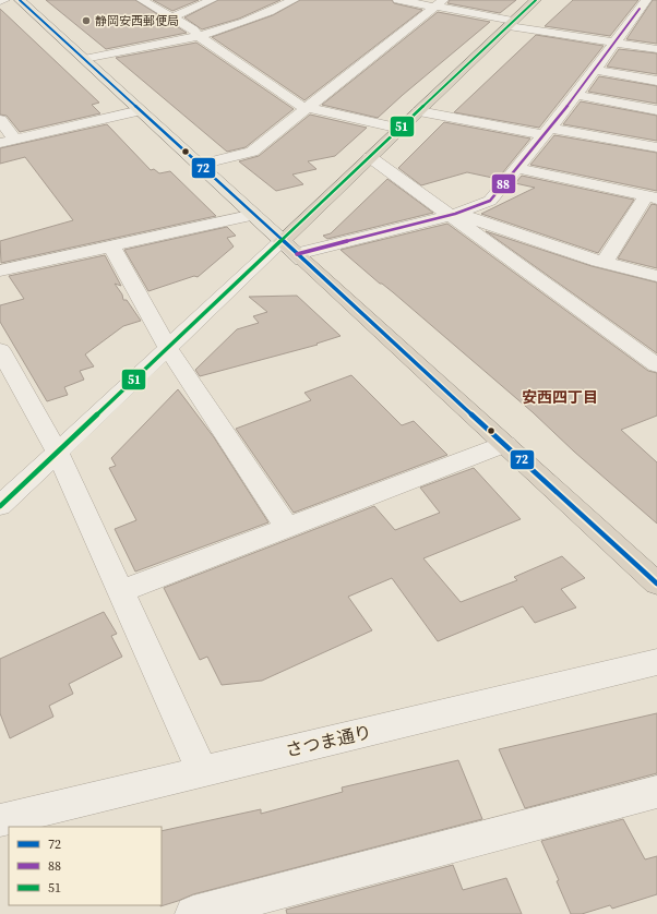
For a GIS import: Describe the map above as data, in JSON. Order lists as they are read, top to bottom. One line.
{"streets":{"street":["さつま通り"]},"districts":["安西四丁目"],"places":["静岡安西郵便局"],"lines":["transit line 72","transit line 51","transit line 88"],"legend":["72","88","51"]}
